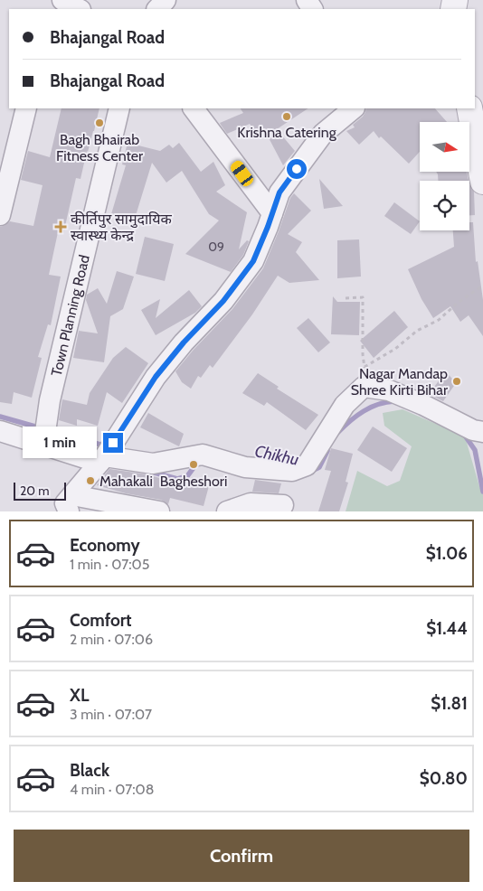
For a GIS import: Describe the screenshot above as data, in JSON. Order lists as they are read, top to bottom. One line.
{"streets":{"street":["Town Planning Road"]},"water":["Chikhu"],"places":{"other":["Krishna Catering","Bagh Bhairab Fitness Center","Nagar Mandap Shree Kirti Bihar","Bagheshori","Mahakali"],"health":["कीर्तिपुर सामुदायिक स्वास्थ्य केन्द्र"]},"house_numbers":["09"],"scale_bar":"20 m","north":"right","page":{"banner":["Bhajangal Road","Bhajangal Road"],"bubble":"1 min","scale":"20 m","list":[{"name":"Economy","note":"1 min · 07:05","value":"$1.06"},{"name":"Comfort","note":"2 min · 07:06","value":"$1.44"},{"name":"XL","note":"3 min · 07:07","value":"$1.81"},{"name":"Black","note":"4 min · 07:08","value":"$0.80"}],"buttons":"Confirm"}}
